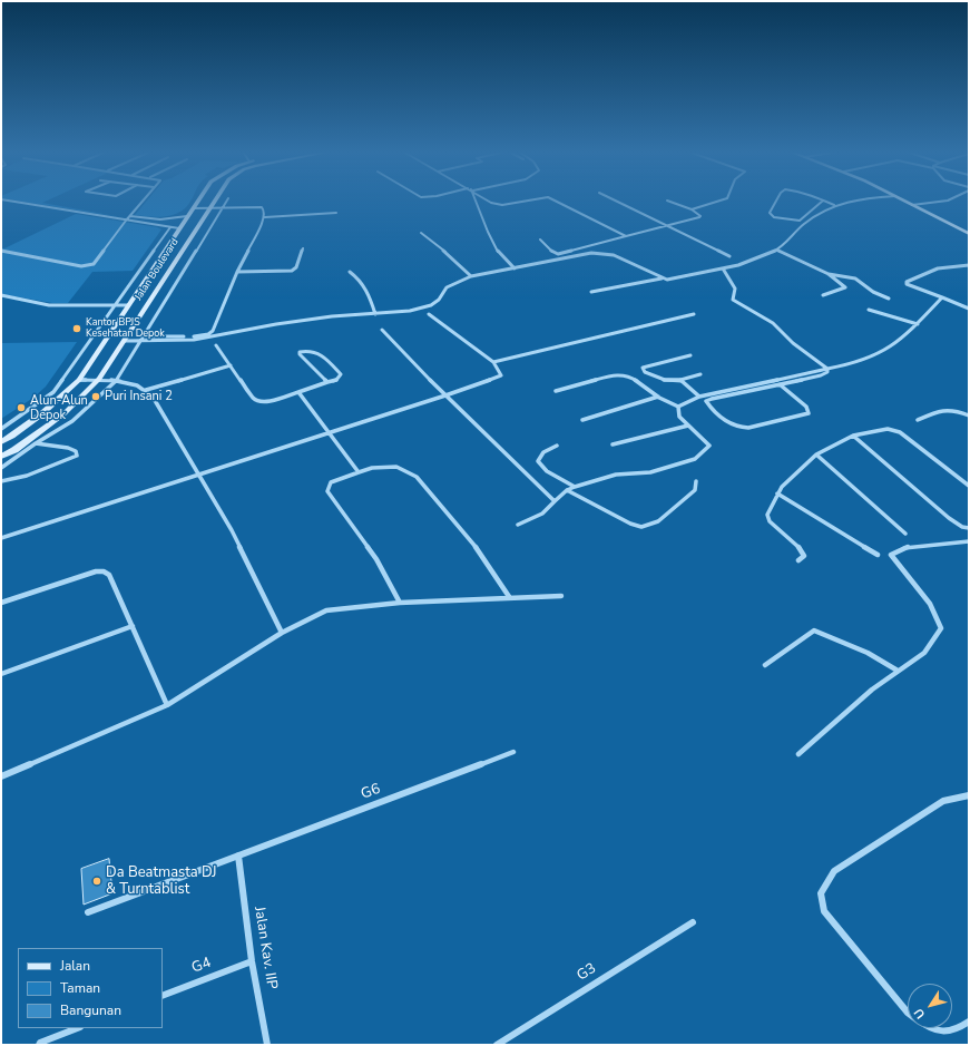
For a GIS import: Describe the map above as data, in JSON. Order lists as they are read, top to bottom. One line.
{"streets":{"main road":["Jalan Boulevard"],"street":["G6","Jalan Kav. IIP","G4","G3"]},"crossings":[["G6","Jalan Kav. IIP"],["Jalan Kav. IIP","G4"]],"places":["Kantor BPJS Kesehatan Depok","Puri Insani 2","Alun-Alun Depok","Da Beatmasta DJ & Turntablist"],"legend":["Jalan","Taman","Bangunan"],"north":"bottom left"}
